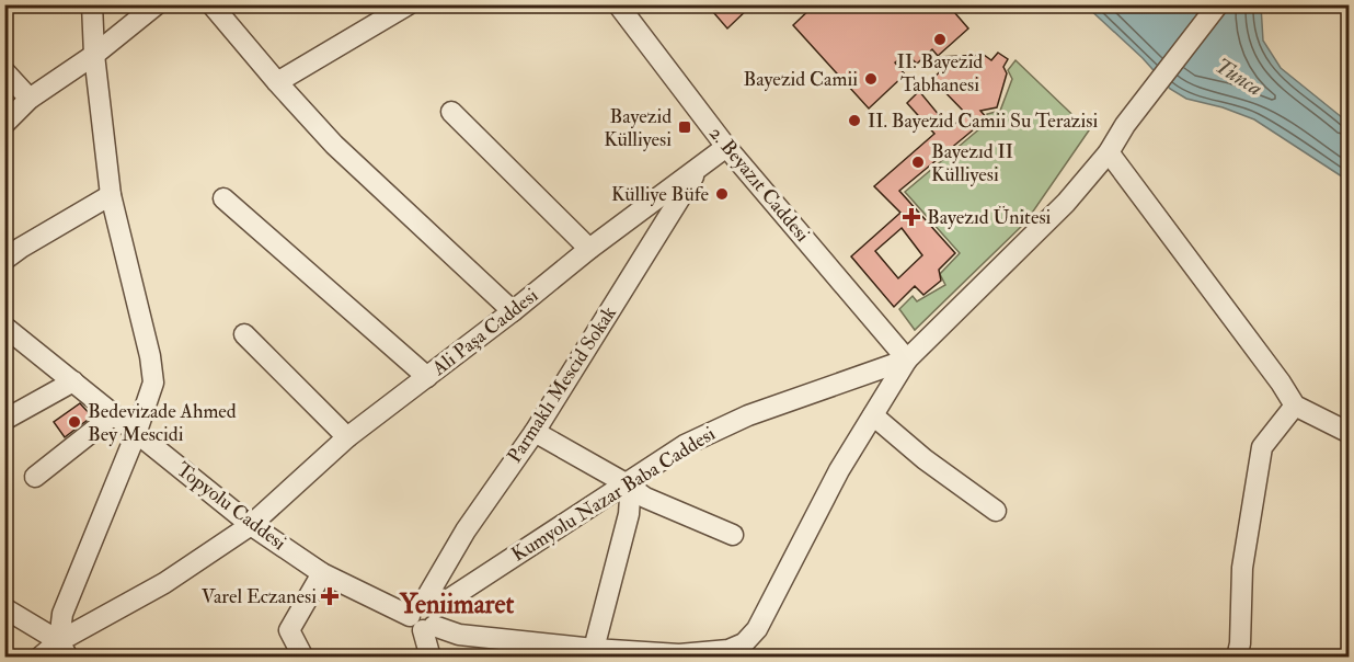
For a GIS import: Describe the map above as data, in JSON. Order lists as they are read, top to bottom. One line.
{"streets":{"street":["2. Beyazıt Caddesi","Ali Paşa Caddesi","Parmaklı Mescid Sokak","Kumyolu Nazar Baba Caddesi","Topyolu Caddesi"]},"crossings":[["2. Beyazıt Caddesi","Ali Paşa Caddesi"],["2. Beyazıt Caddesi","Kumyolu Nazar Baba Caddesi"],["2. Beyazıt Caddesi","Topyolu Caddesi"],["Ali Paşa Caddesi","Parmaklı Mescid Sokak"],["Ali Paşa Caddesi","Topyolu Caddesi"],["Parmaklı Mescid Sokak","Kumyolu Nazar Baba Caddesi"],["Parmaklı Mescid Sokak","Topyolu Caddesi"],["Kumyolu Nazar Baba Caddesi","Topyolu Caddesi"]],"districts":["Yeniimaret"],"water":["Tunca"],"places":{"other":["II. Bayezid Tabhanesi","Bayezid Camii","II. Bayezid Camii Su Terazisi","Bayezıd II Külliyesi","Külliye Büfe","Bedevizade Ahmed Bey Mescidi"],"transit":["Bayezid Külliyesi"],"health":["Bayezıd Ünitesi","Varel Eczanesi"]}}
